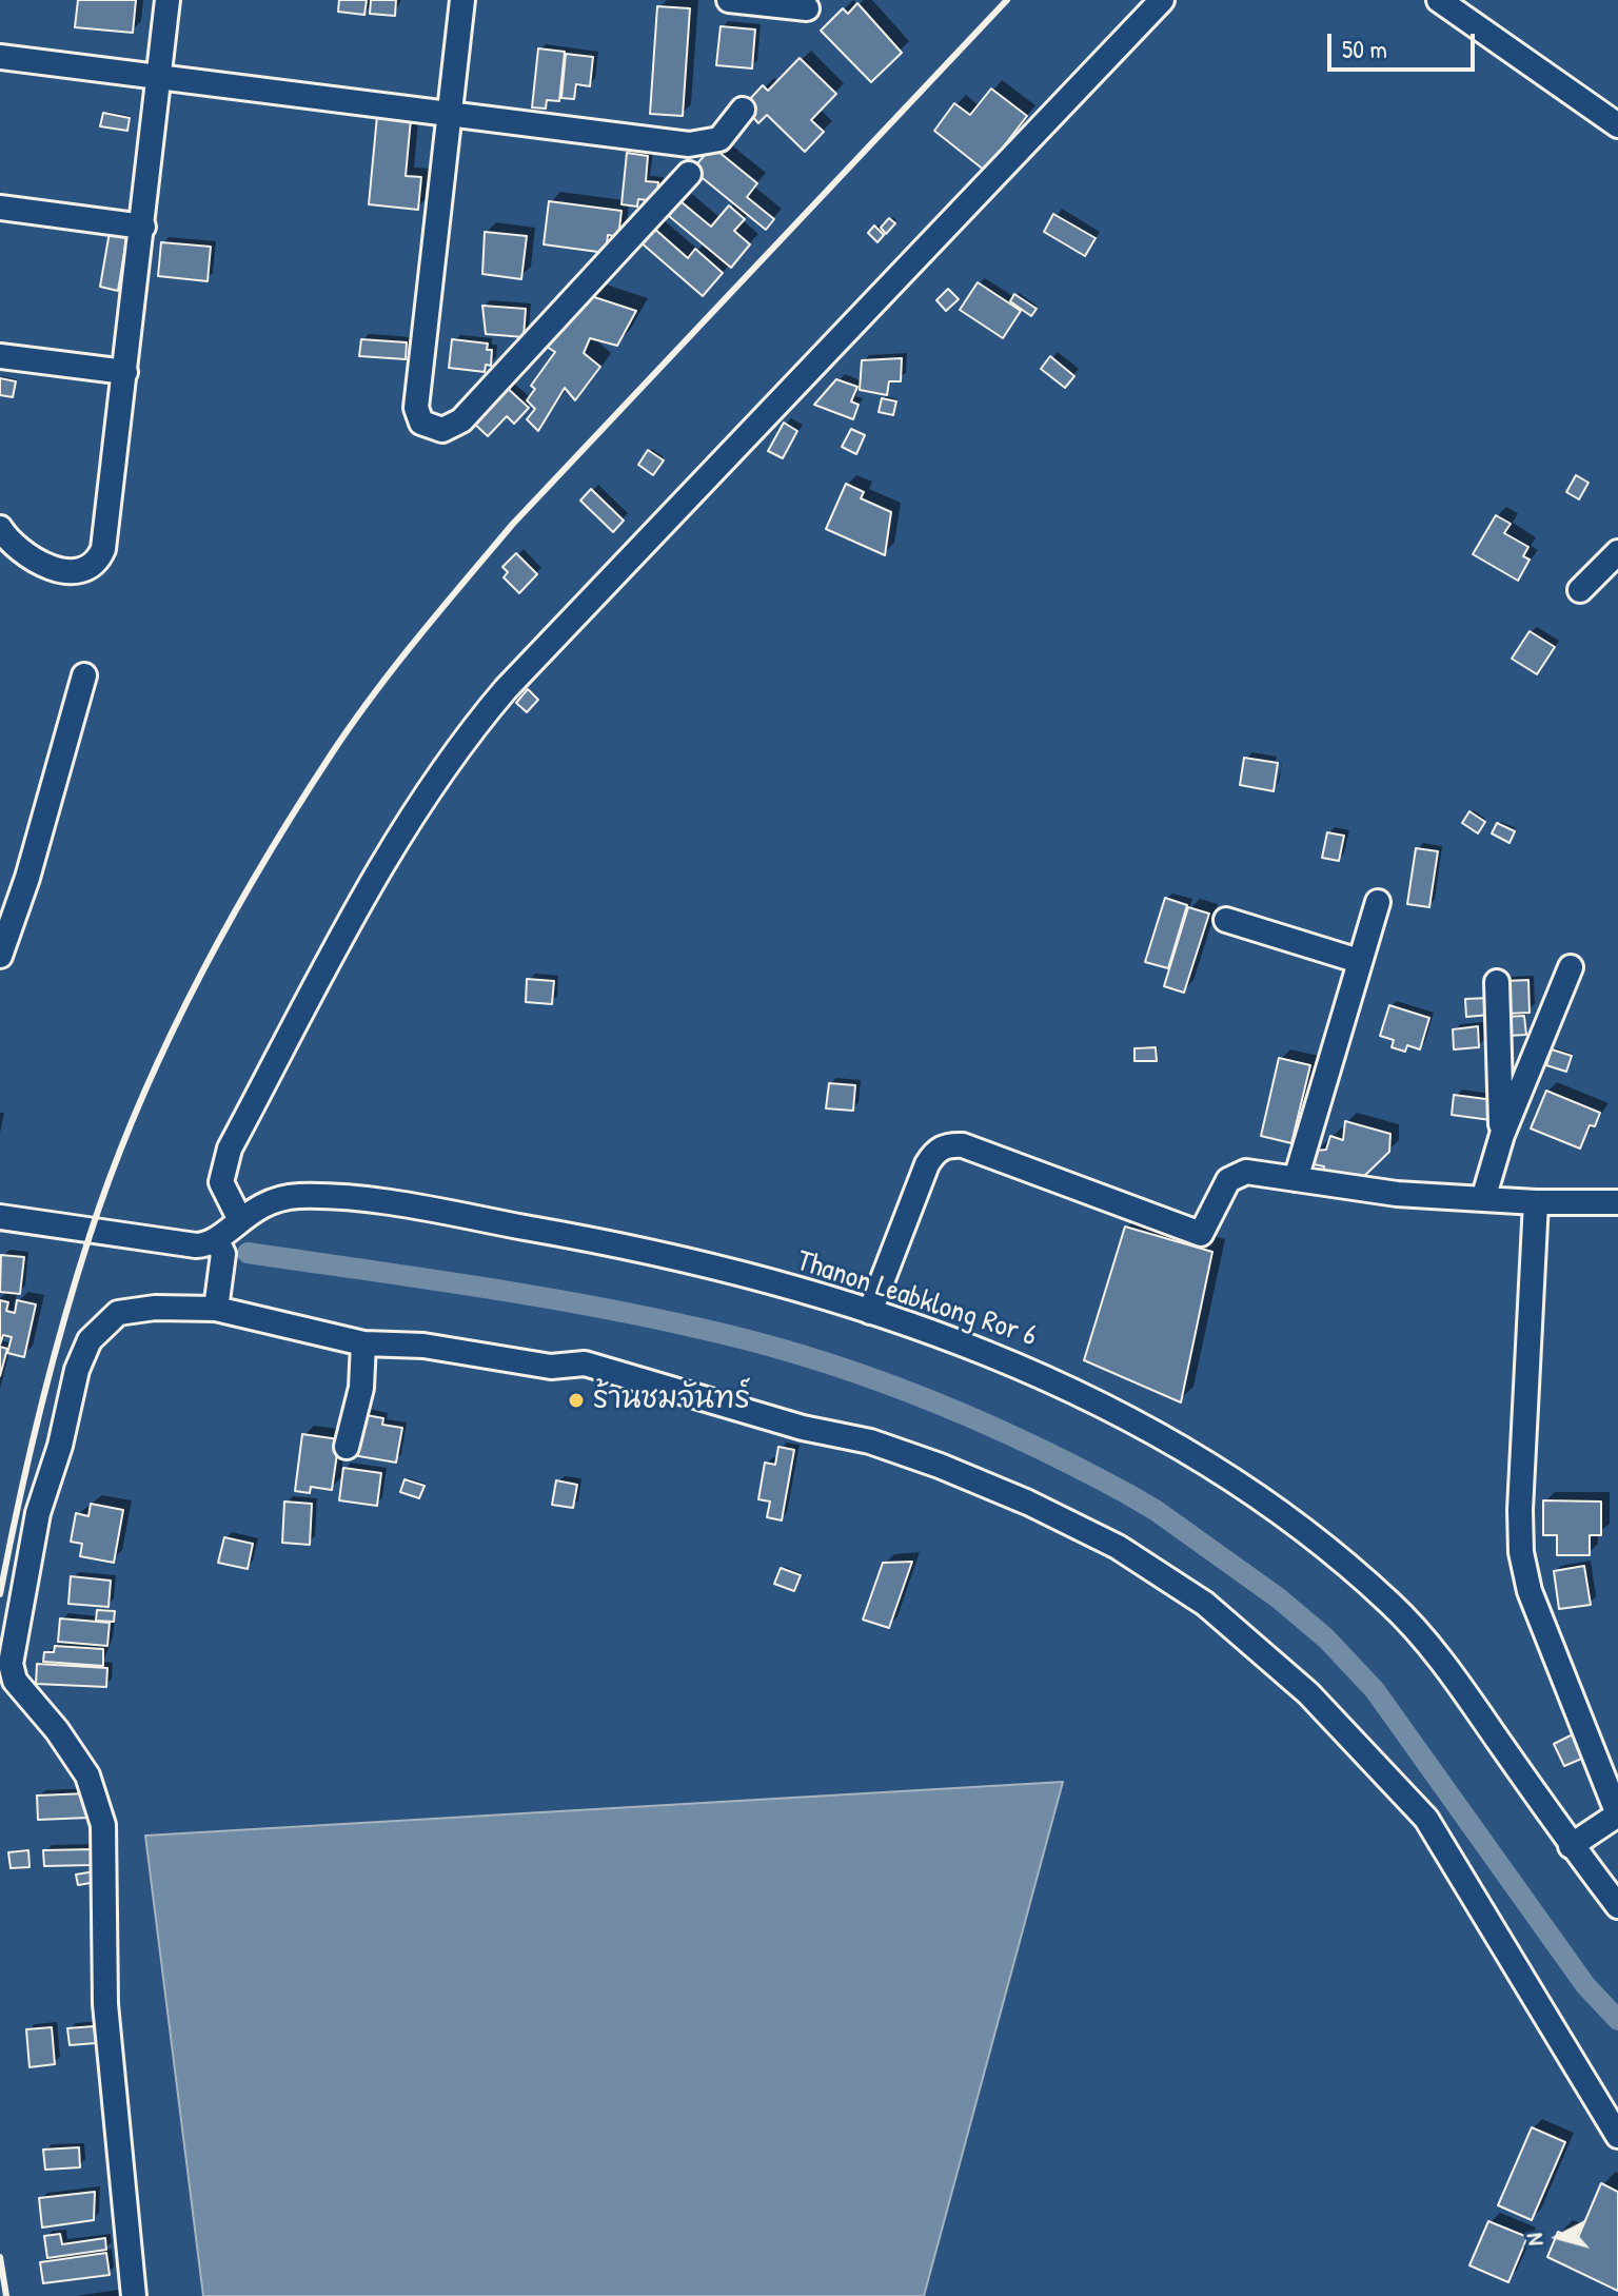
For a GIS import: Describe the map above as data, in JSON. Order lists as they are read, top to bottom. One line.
{"streets":{"street":["Thanon Leabklong Ror 6"]},"places":["ร้านชมจันทร์"],"scale_bar":"50 m","north":"left"}
